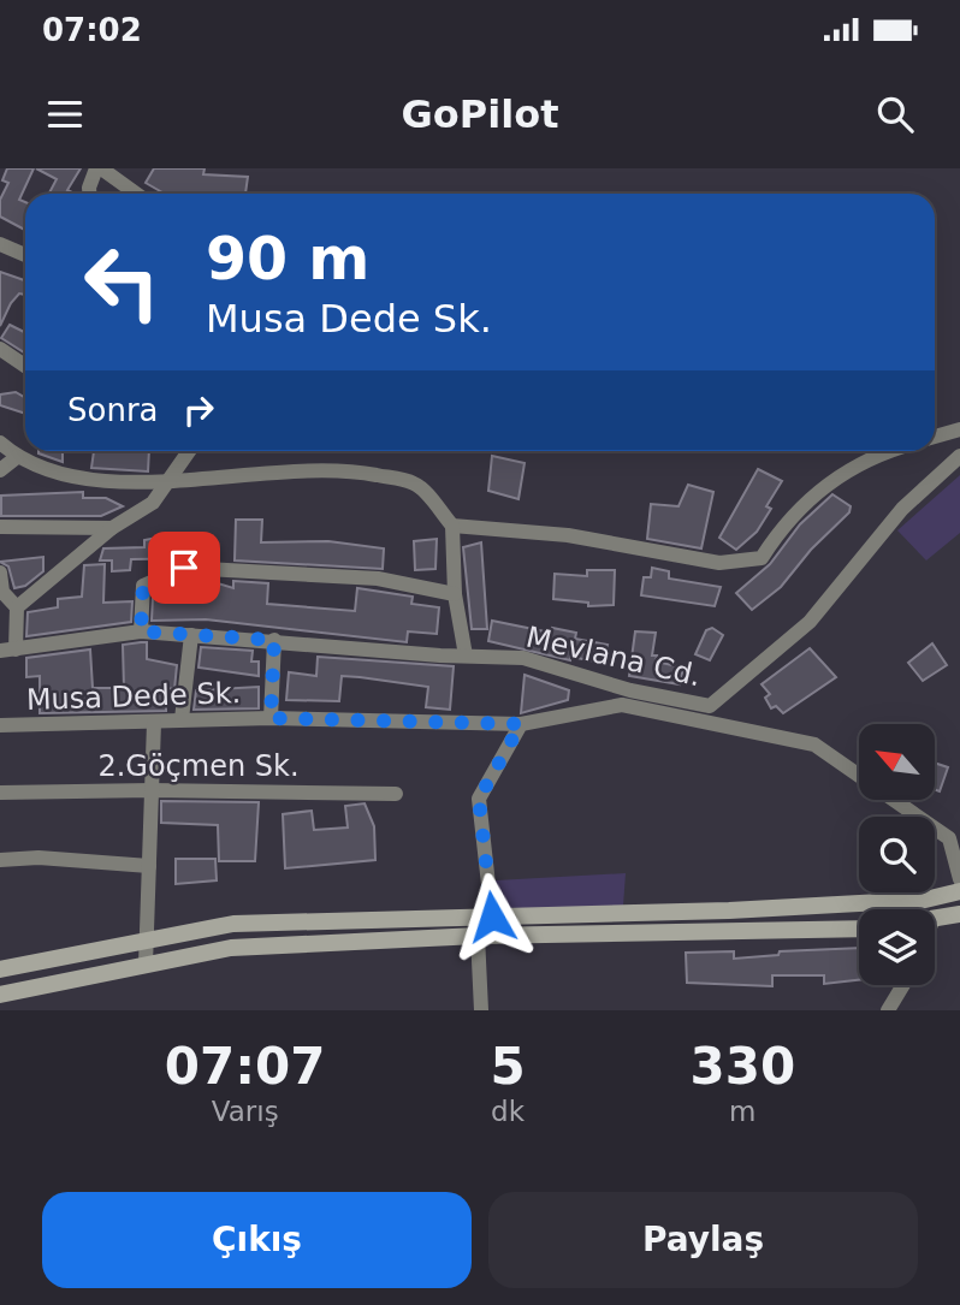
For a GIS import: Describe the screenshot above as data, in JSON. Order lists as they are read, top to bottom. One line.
{"streets":{"street":["Mevlana Cd.","Musa Dede Sk.","2.Göçmen Sk."]},"crossings":[["Mevlana Cd.","Musa Dede Sk."]],"north":"top left","page":{"status":"07:02","header":"GoPilot","turn":["90 m","Musa Dede Sk."],"then":"Sonra","eta":["07:07","Varış","5","dk","330","m"],"buttons":["Çıkış","Paylaş"]}}
